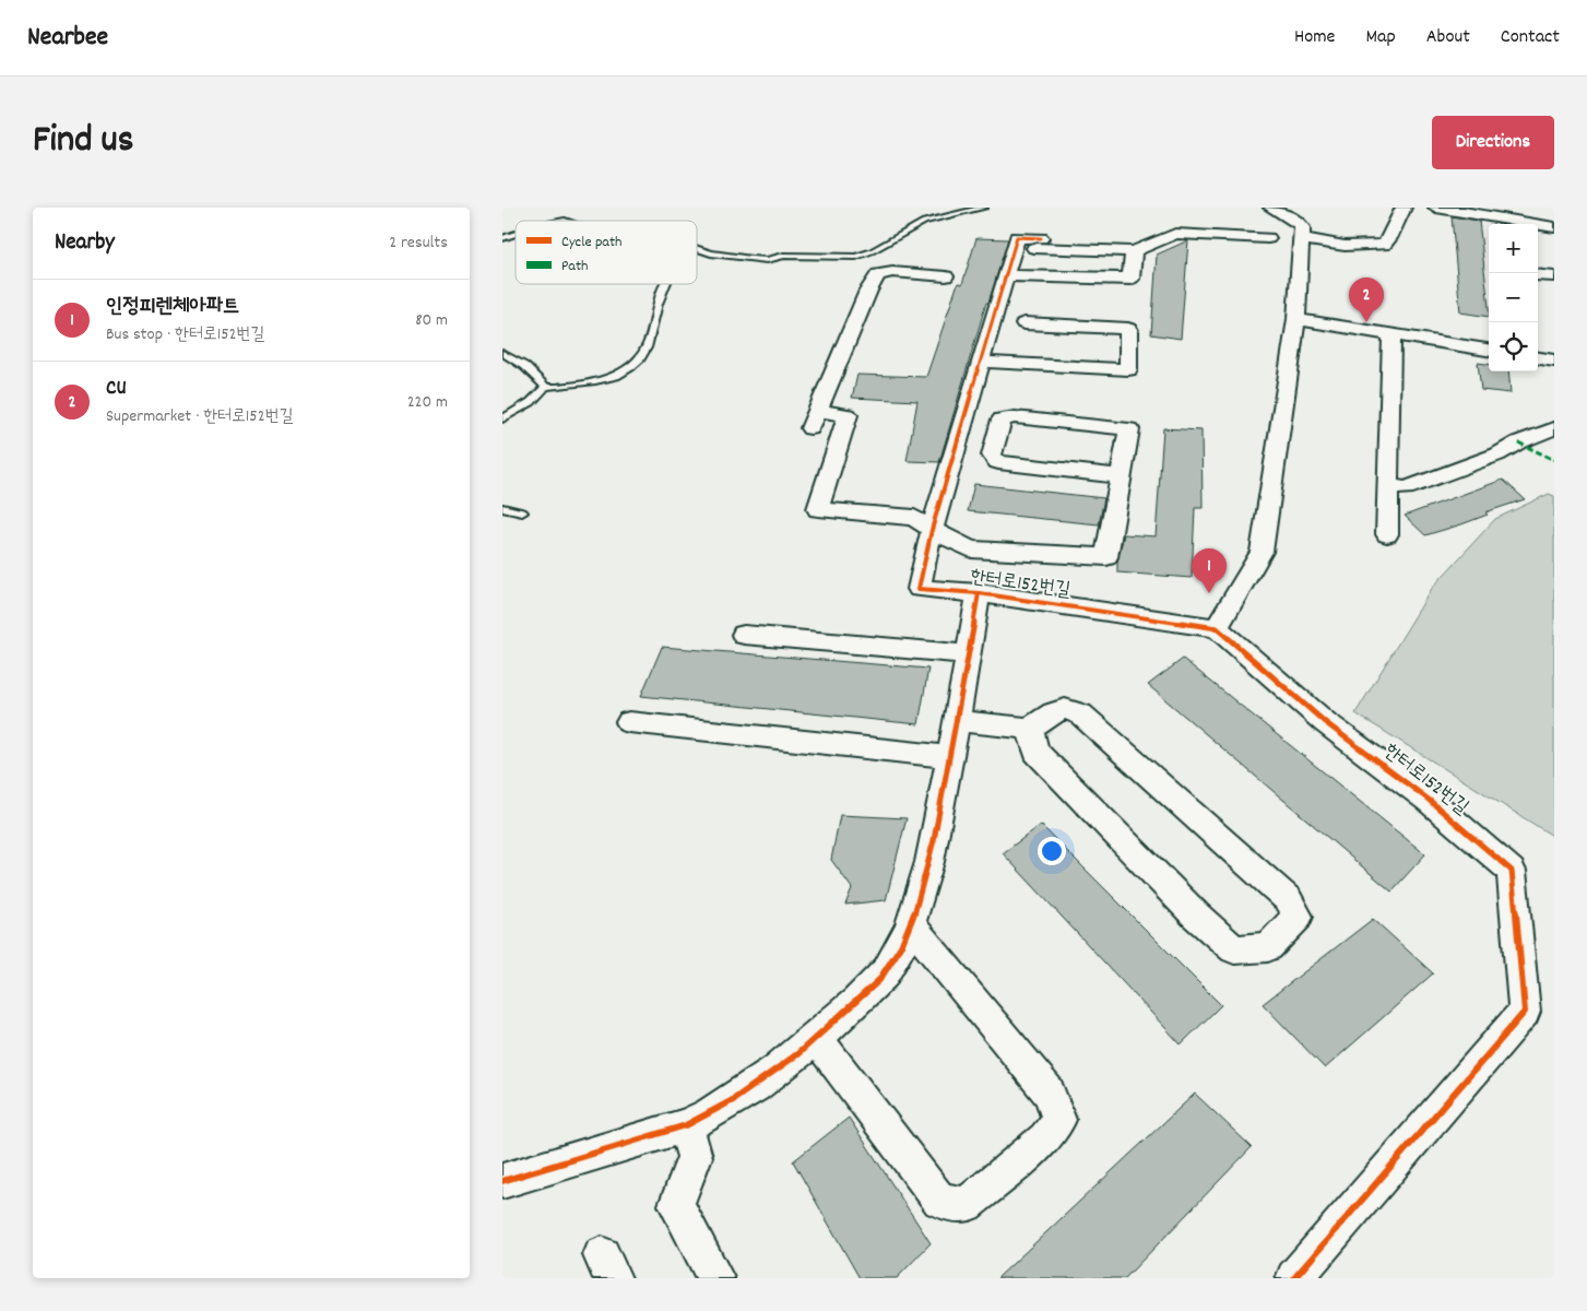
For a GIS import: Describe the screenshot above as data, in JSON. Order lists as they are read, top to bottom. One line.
{"streets":{"street":["한터로152번길"]},"legend":["Cycle path","Path"],"page":{"header":"Nearbee","nav":["Home","Map","About","Contact"],"title":"Find us","buttons":"Directions","heading":["Nearby","2 results"],"map_buttons":["+","−"],"pins":["2","1"],"list":[{"mark":"1","name":"인정피렌체아파트","note":"Bus stop · 한터로152번길","value":"80 m"},{"mark":"2","name":"CU","note":"Supermarket · 한터로152번길","value":"220 m"}]}}
